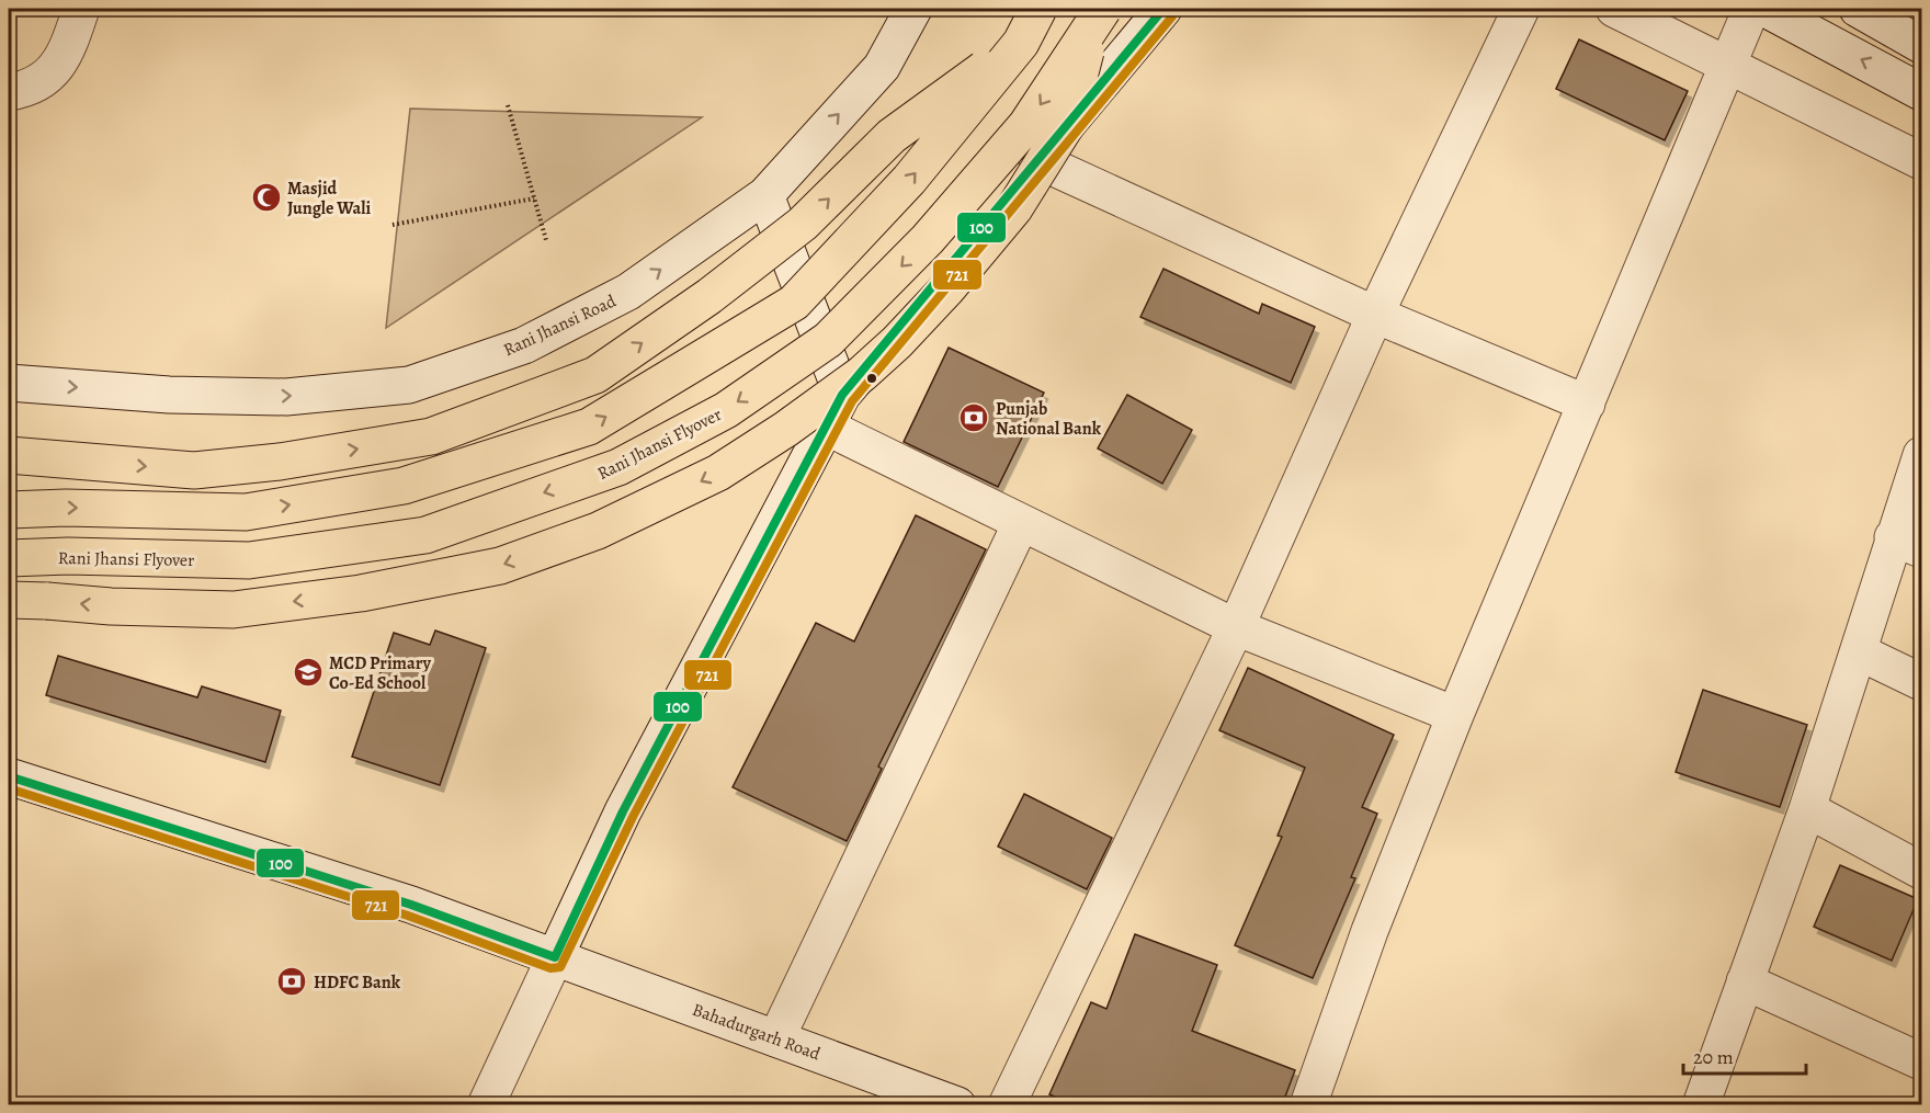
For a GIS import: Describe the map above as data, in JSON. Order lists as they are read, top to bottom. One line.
{"streets":{"main road":["Rani Jhansi Flyover"],"street":["Rani Jhansi Road","Bahadurgarh Road"]},"one_way":["Rani Jhansi Road"],"places":{"mosque":["Masjid Jungle Wali"],"bank":["Punjab National Bank","HDFC Bank"],"school or university":["MCD Primary Co-Ed School"]},"lines":["transit line 100","transit line 721"],"scale_bar":"20 m"}
